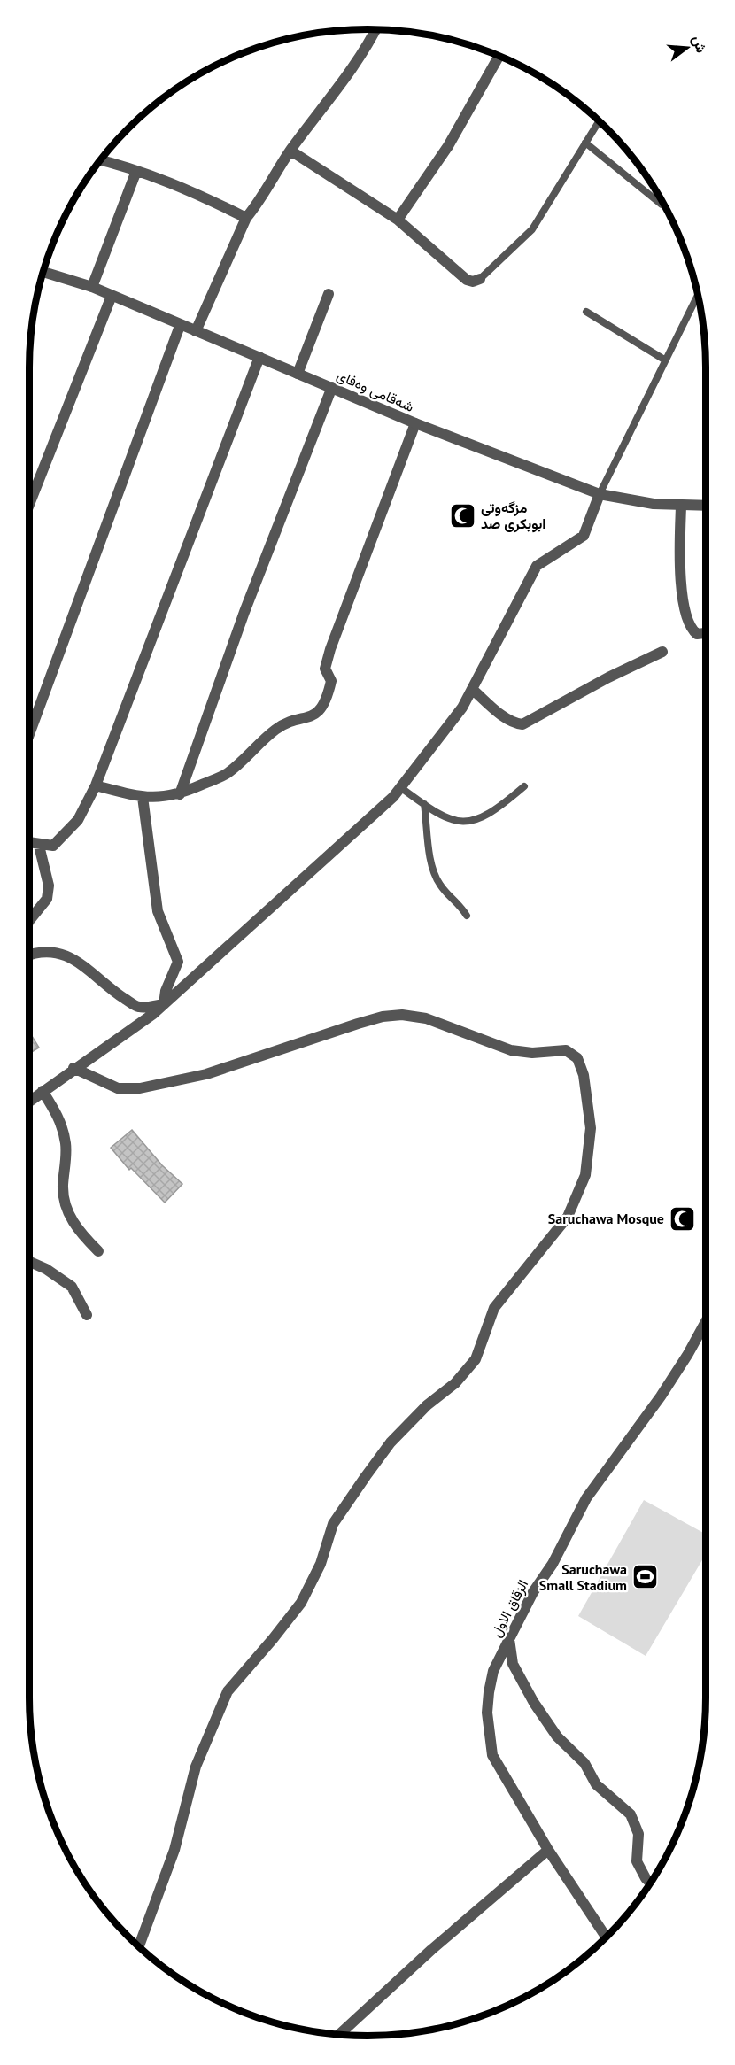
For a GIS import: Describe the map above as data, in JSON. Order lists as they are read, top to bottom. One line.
{"streets":{"street":["شەقامی وەفای","الزقاق الاول"]},"places":{"mosque":["مزگەوتی ابوبکری صد","Saruchawa Mosque"],"sports":["Saruchawa Small Stadium"]},"north":"right"}
